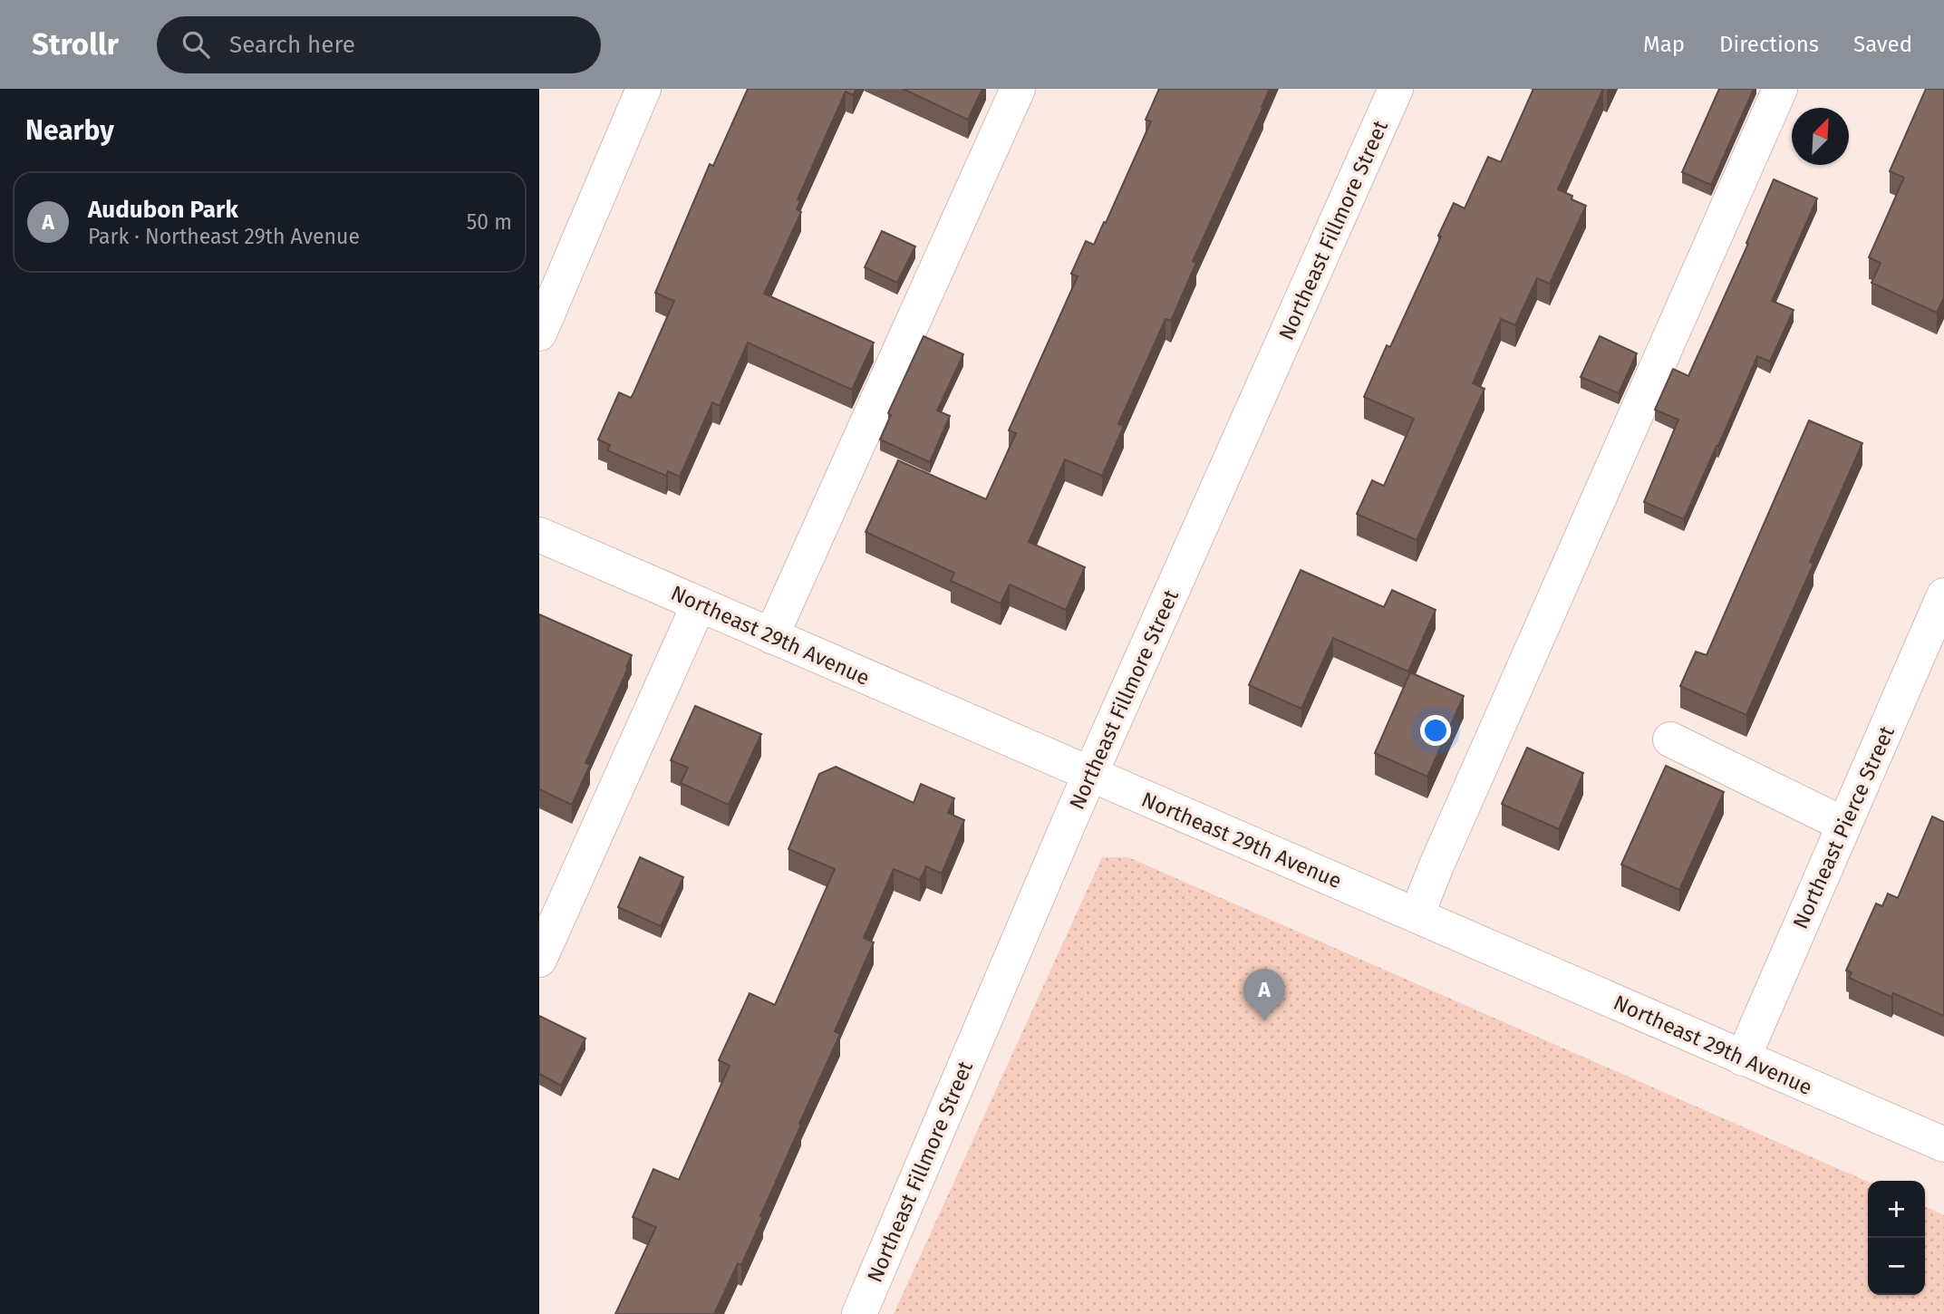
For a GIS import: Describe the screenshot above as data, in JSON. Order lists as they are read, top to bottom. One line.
{"streets":{"street":["Northeast Fillmore Street","Northeast 29th Avenue","Northeast Pierce Street"]},"crossings":[["Northeast Fillmore Street","Northeast 29th Avenue"],["Northeast 29th Avenue","Northeast Pierce Street"]],"north":"top right","page":{"header":"Strollr","search":"Search here","nav":["Map","Directions","Saved"],"heading":"Nearby","list":[{"mark":"A","name":"Audubon Park","note":"Park · Northeast 29th Avenue","value":"50 m"}],"pins":"A","map_buttons":["+","−"]}}
